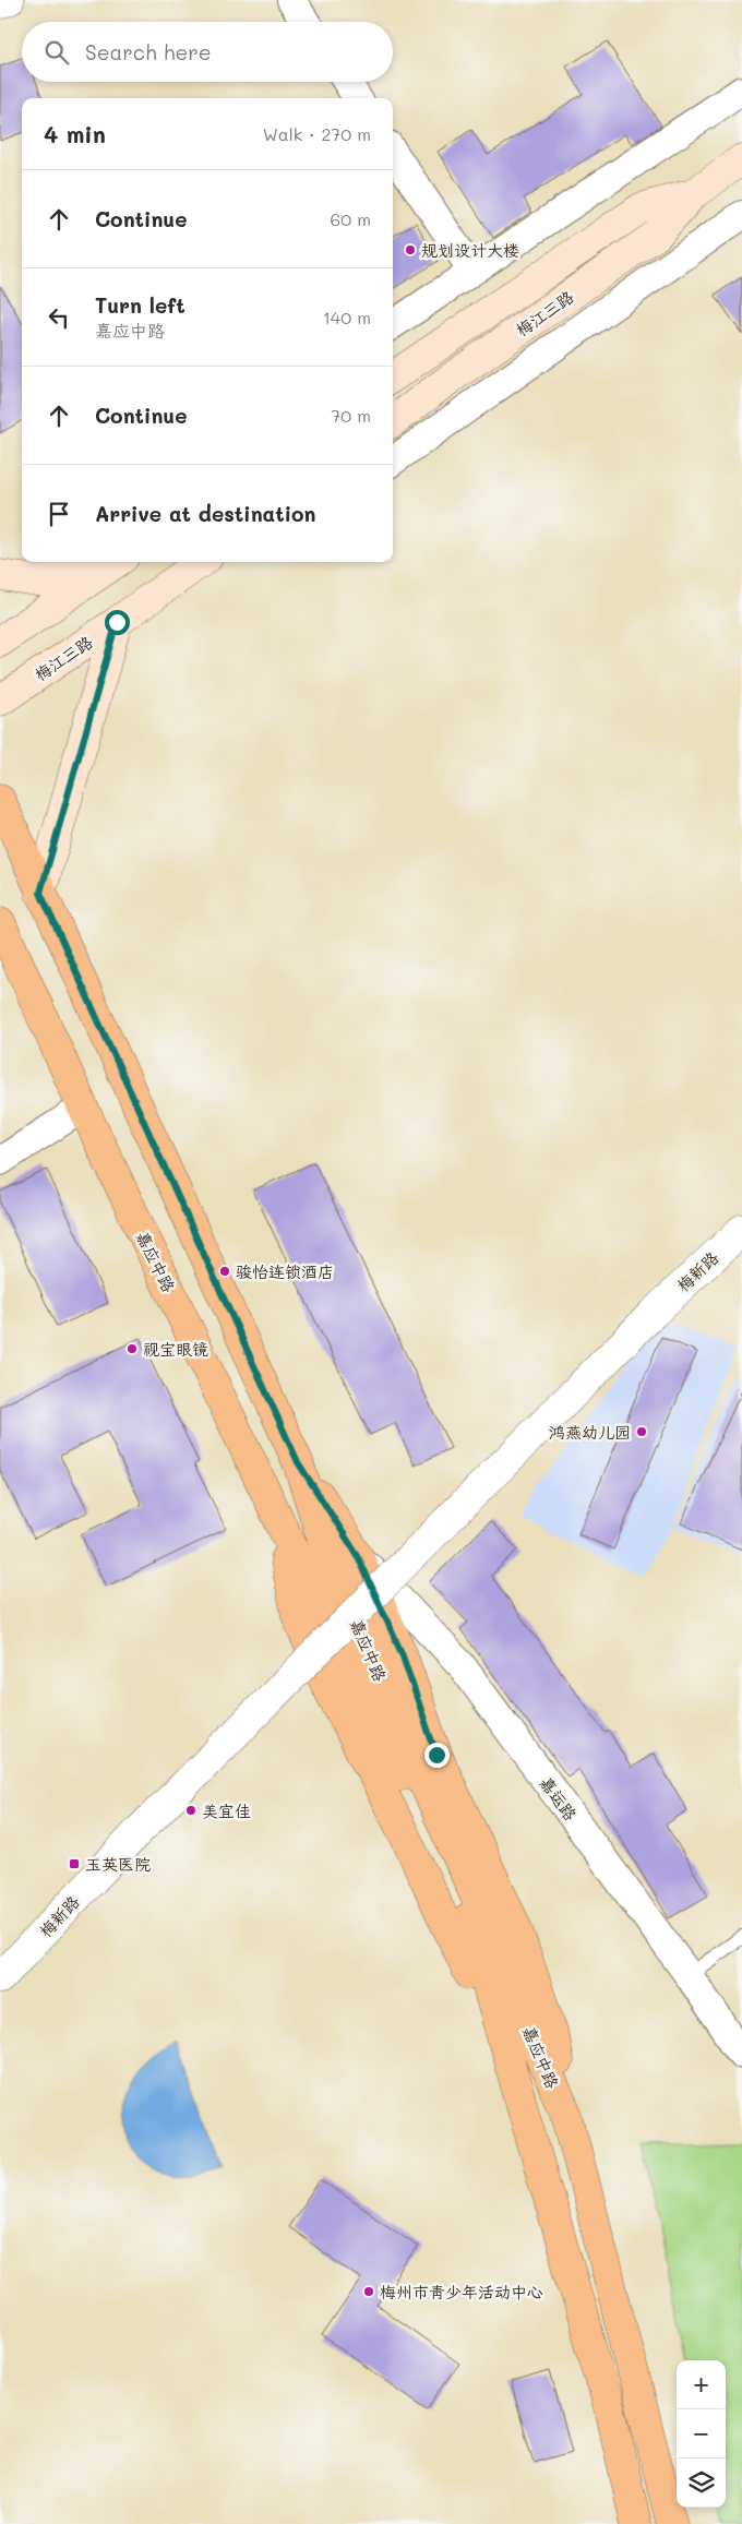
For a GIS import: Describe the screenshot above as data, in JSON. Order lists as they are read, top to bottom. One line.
{"streets":{"main road":["梅江三路","嘉应中路"],"street":["梅新路","嘉运路"]},"places":{"other":["规划设计大楼","骏怡连锁酒店","视宝眼镜","鸿燕幼儿园","美宜佳","梅州市青少年活动中心"],"transit":["玉英医院"]},"page":{"search":"Search here","heading":["4 min","Walk · 270 m"],"list":[["Continue","60 m"],["Turn left","嘉应中路","140 m"],["Continue","70 m"],"Arrive at destination"],"map_buttons":["+","−"]}}
